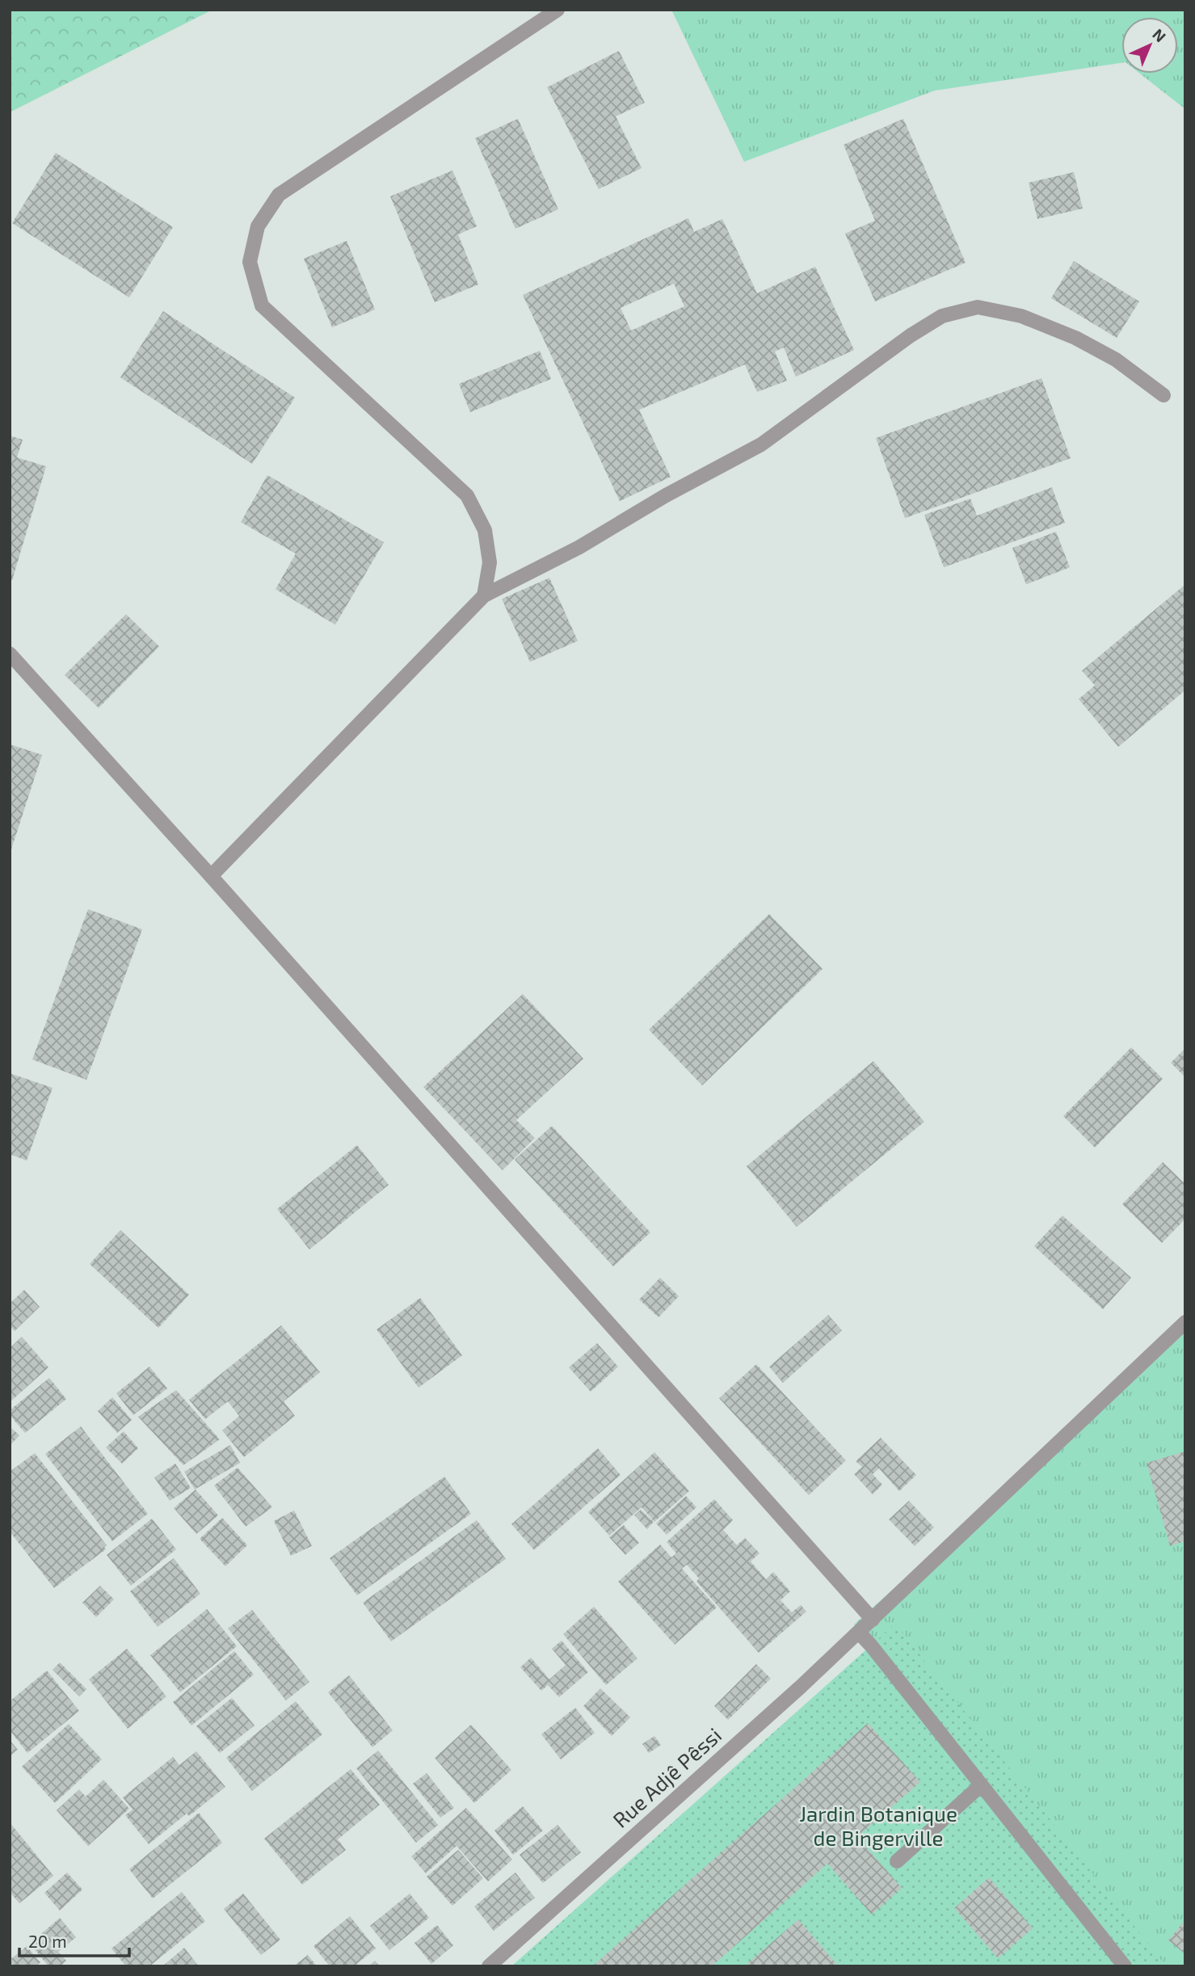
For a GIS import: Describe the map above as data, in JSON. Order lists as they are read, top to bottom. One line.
{"streets":{"street":["Rue Adjê Pêssi"]},"parks":["Jardin Botanique de Bingerville"],"scale_bar":"20 m","north":"top right"}
